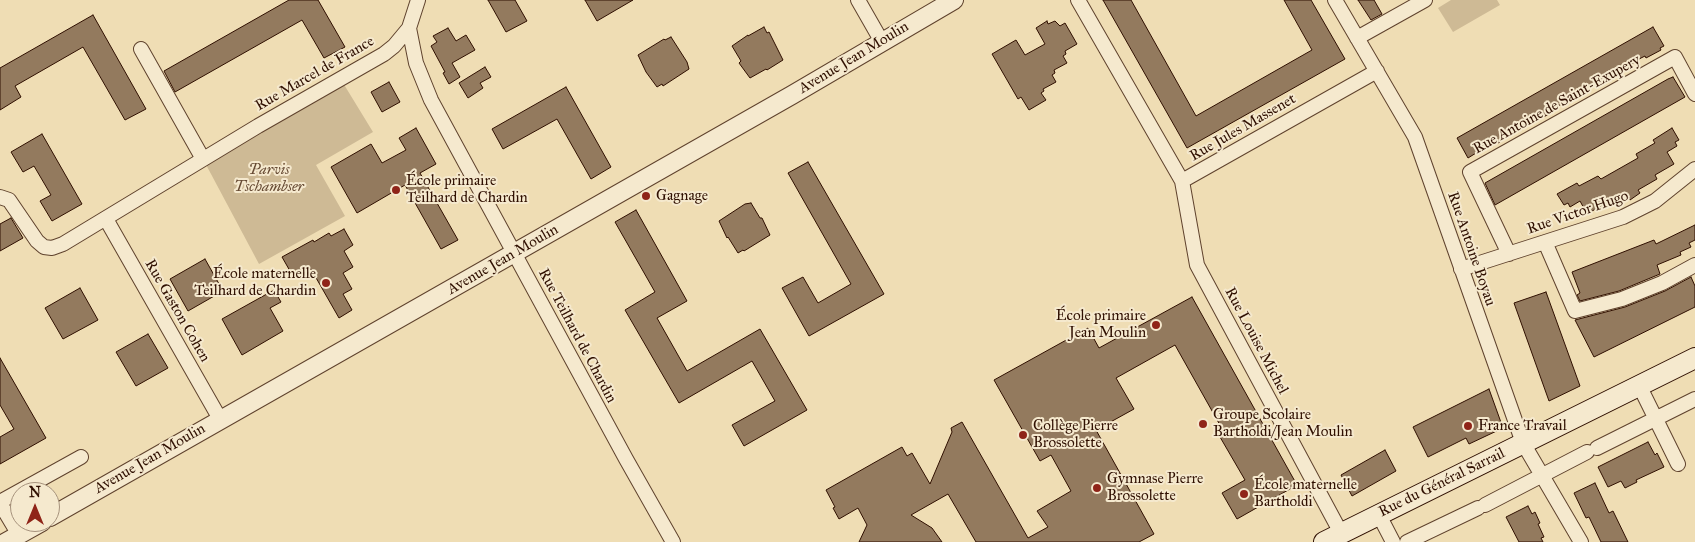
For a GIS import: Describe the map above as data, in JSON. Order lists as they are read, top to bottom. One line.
{"streets":{"main road":["Rue du Général Sarrail"],"street":["Avenue Jean Moulin","Rue Marcel de France","Rue Antoine de Saint-Exupery","Rue Jules Massenet","Rue Victor Hugo","Rue Antoine Boyau","Rue Gaston Cohen","Rue Teilhard de Chardin","Rue Louise Michel"]},"crossings":[["Avenue Jean Moulin","Rue Gaston Cohen"],["Avenue Jean Moulin","Rue Teilhard de Chardin"],["Rue Marcel de France","Rue Teilhard de Chardin"],["Rue Antoine de Saint-Exupery","Rue Victor Hugo"],["Rue Jules Massenet","Rue Antoine Boyau"],["Rue Jules Massenet","Rue Louise Michel"],["Rue Victor Hugo","Rue Antoine Boyau"],["Rue Antoine Boyau","Rue du Général Sarrail"],["Rue Louise Michel","Rue du Général Sarrail"]],"parks":["Parvis Tschambser"],"places":["École primaire Teilhard de Chardin","Gagnage","École maternelle Teilhard de Chardin","École primaire Jean Moulin","Groupe Scolaire Bartholdi/Jean Moulin","France Travail","Collège Pierre Brossolette","Gymnase Pierre Brossolette","École maternelle Bartholdi"],"north":"top"}
